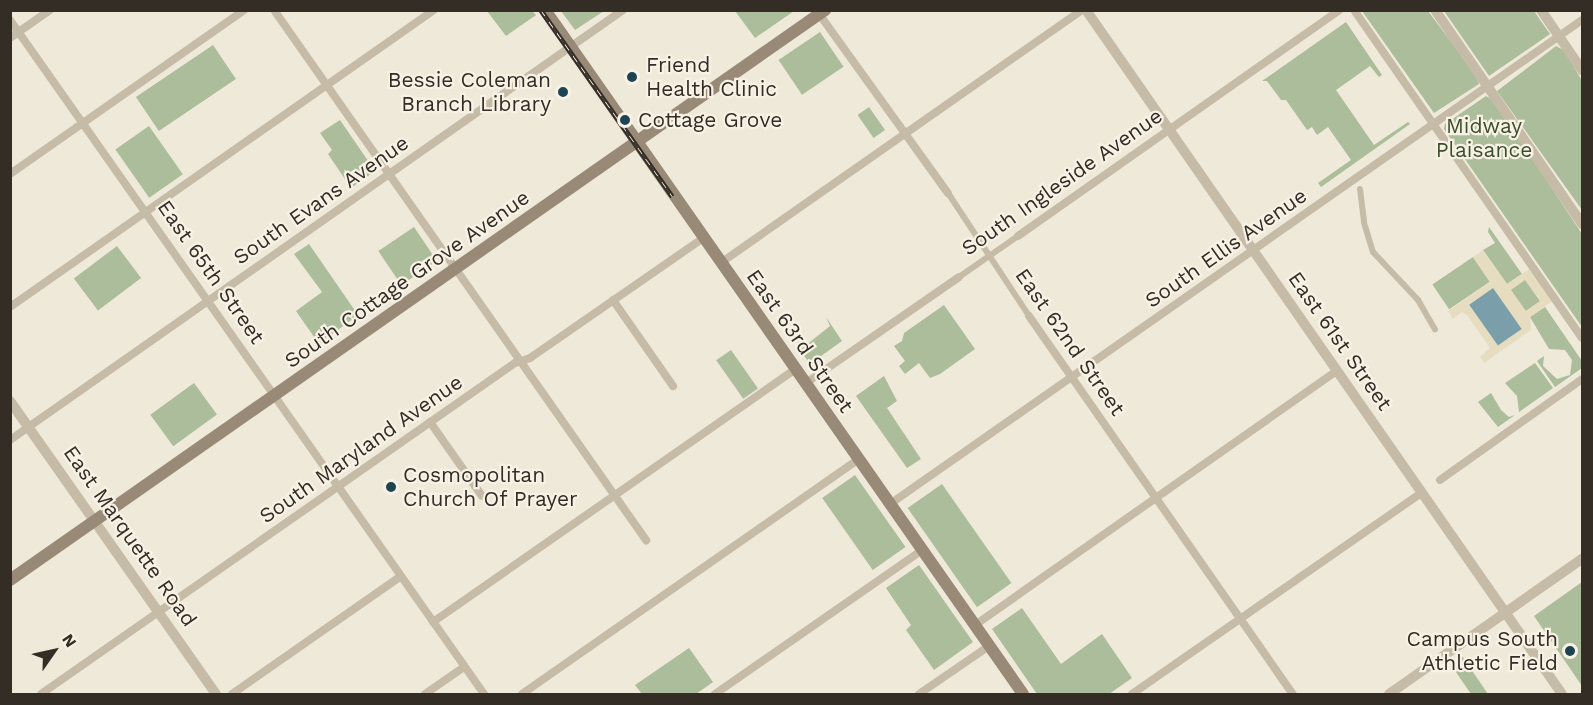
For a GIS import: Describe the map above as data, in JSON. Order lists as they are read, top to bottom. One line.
{"streets":{"main road":["South Cottage Grove Avenue","East 63rd Street"],"street":["South Ingleside Avenue","South Evans Avenue","South Ellis Avenue","East 65th Street","East 61st Street","East 62nd Street","South Maryland Avenue","East Marquette Road"]},"crossings":[["South Ingleside Avenue","East 63rd Street"],["South Ingleside Avenue","East 61st Street"],["South Ingleside Avenue","East 62nd Street"],["South Evans Avenue","East 65th Street"],["South Evans Avenue","East 63rd Street"],["South Evans Avenue","East Marquette Road"],["South Ellis Avenue","East 63rd Street"],["South Ellis Avenue","East 61st Street"],["South Ellis Avenue","East 62nd Street"],["East 65th Street","South Cottage Grove Avenue"],["East 65th Street","South Maryland Avenue"],["South Cottage Grove Avenue","East 63rd Street"],["South Cottage Grove Avenue","East 62nd Street"],["South Cottage Grove Avenue","East Marquette Road"],["East 63rd Street","South Maryland Avenue"],["South Maryland Avenue","East Marquette Road"]],"parks":["Midway Plaisance"],"places":["Friend Health Clinic","Bessie Coleman Branch Library","Cottage Grove","Cosmopolitan Church Of Prayer","Campus South Athletic Field"],"north":"top right"}
